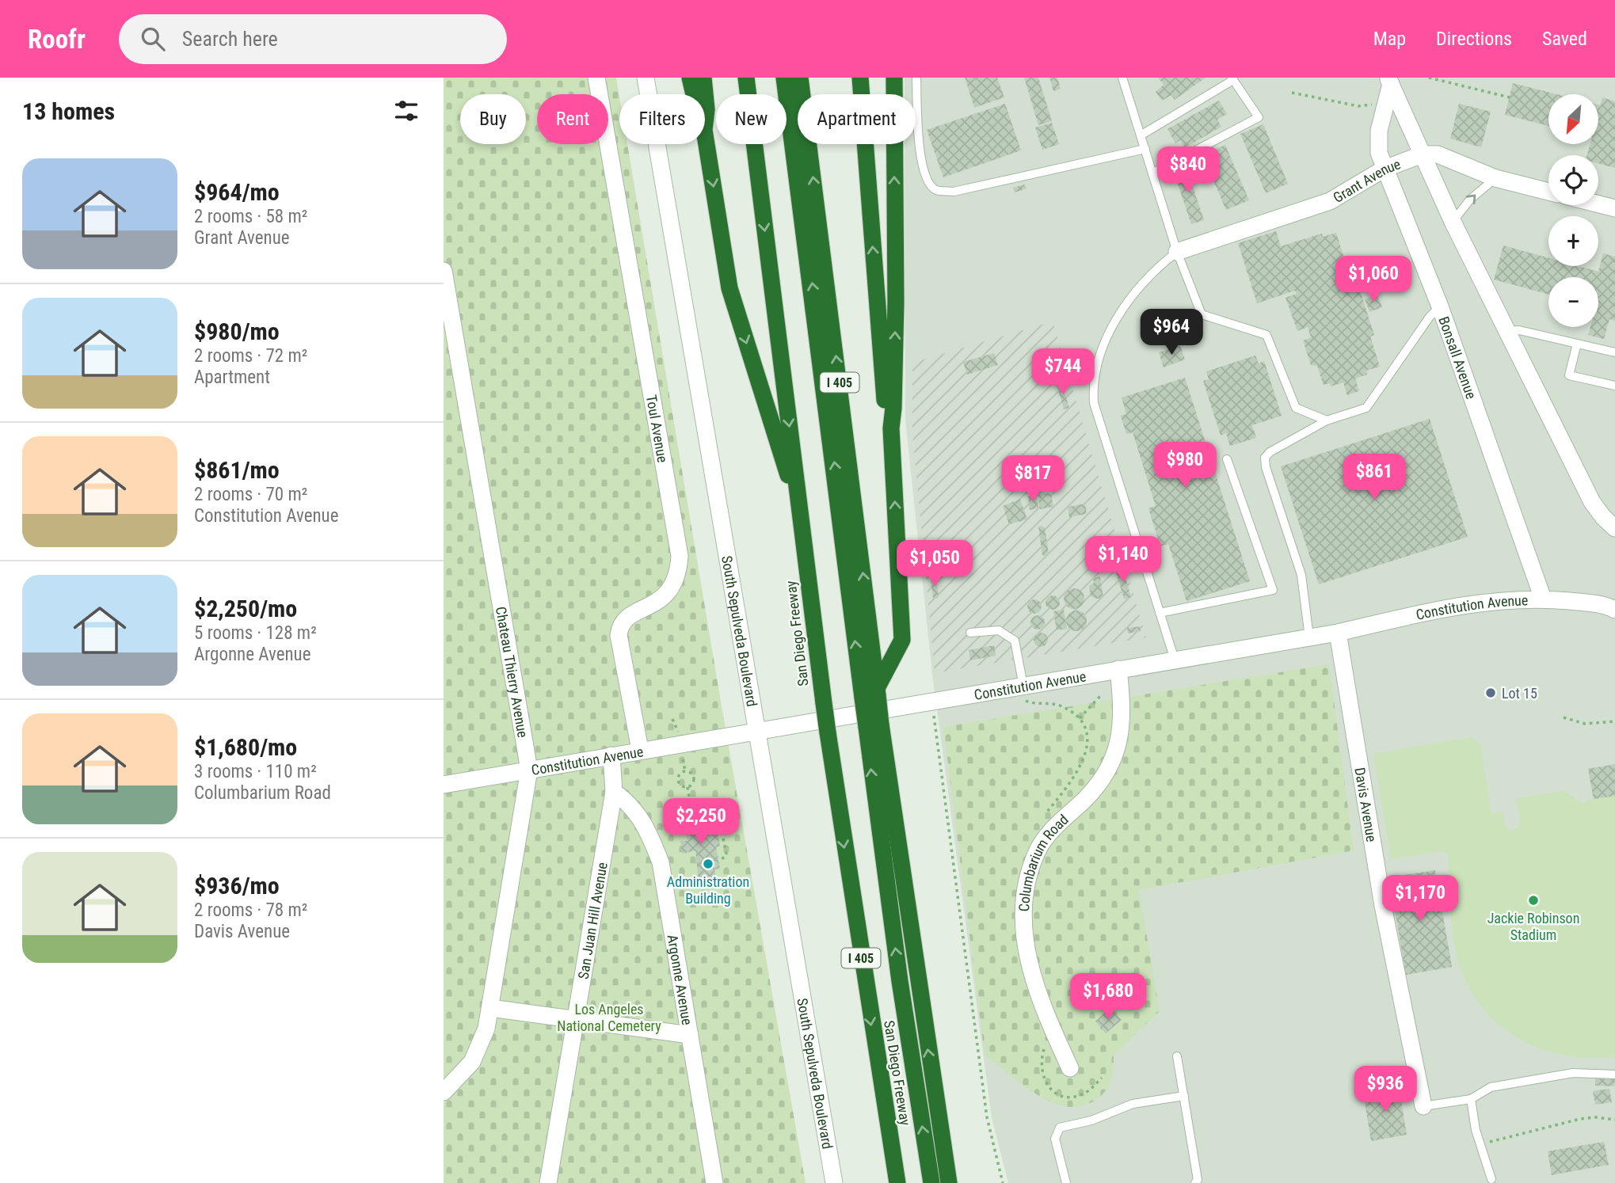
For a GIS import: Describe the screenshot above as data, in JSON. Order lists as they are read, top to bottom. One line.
{"streets":{"highway":["I 405","San Diego Freeway"],"street":["Grant Avenue","Bonsall Avenue","Toul Avenue","Constitution Avenue","South Sepulveda Boulevard","Chateau Thierry Avenue","Davis Avenue","Columbarium Road","San Juan Hill Avenue","Argonne Avenue"]},"crossings":[["Grant Avenue","Bonsall Avenue"],["Bonsall Avenue","Constitution Avenue"],["Toul Avenue","Constitution Avenue"],["Constitution Avenue","South Sepulveda Boulevard"],["Constitution Avenue","Chateau Thierry Avenue"],["Constitution Avenue","Davis Avenue"],["Constitution Avenue","Columbarium Road"],["Constitution Avenue","San Juan Hill Avenue"],["San Juan Hill Avenue","Argonne Avenue"]],"parks":["Los Angeles National Cemetery"],"places":["Lot 15","Administration Building","Jackie Robinson Stadium"],"north":"bottom left","page":{"header":"Roofr","search":"Search here","nav":["Map","Directions","Saved"],"heading":"13 homes","map_buttons":["+","−"],"chip":["Buy","Rent","Filters","New","Apartment"],"list":[{"name":"$964/mo","note":"2 rooms · 58 m² · Grant Avenue"},{"name":"$980/mo","note":"2 rooms · 72 m² · Apartment"},{"name":"$861/mo","note":"2 rooms · 70 m² · Constitution Avenue"},{"name":"$2,250/mo","note":"5 rooms · 128 m² · Argonne Avenue"},{"name":"$1,680/mo","note":"3 rooms · 110 m² · Columbarium Road"},{"name":"$936/mo","note":"2 rooms · 78 m² · Davis Avenue"}],"price":["$840","$1,060","$964","$744","$980","$861","$817","$1,140","$1,050","$2,250","$1,170","$1,680","$936"]}}
